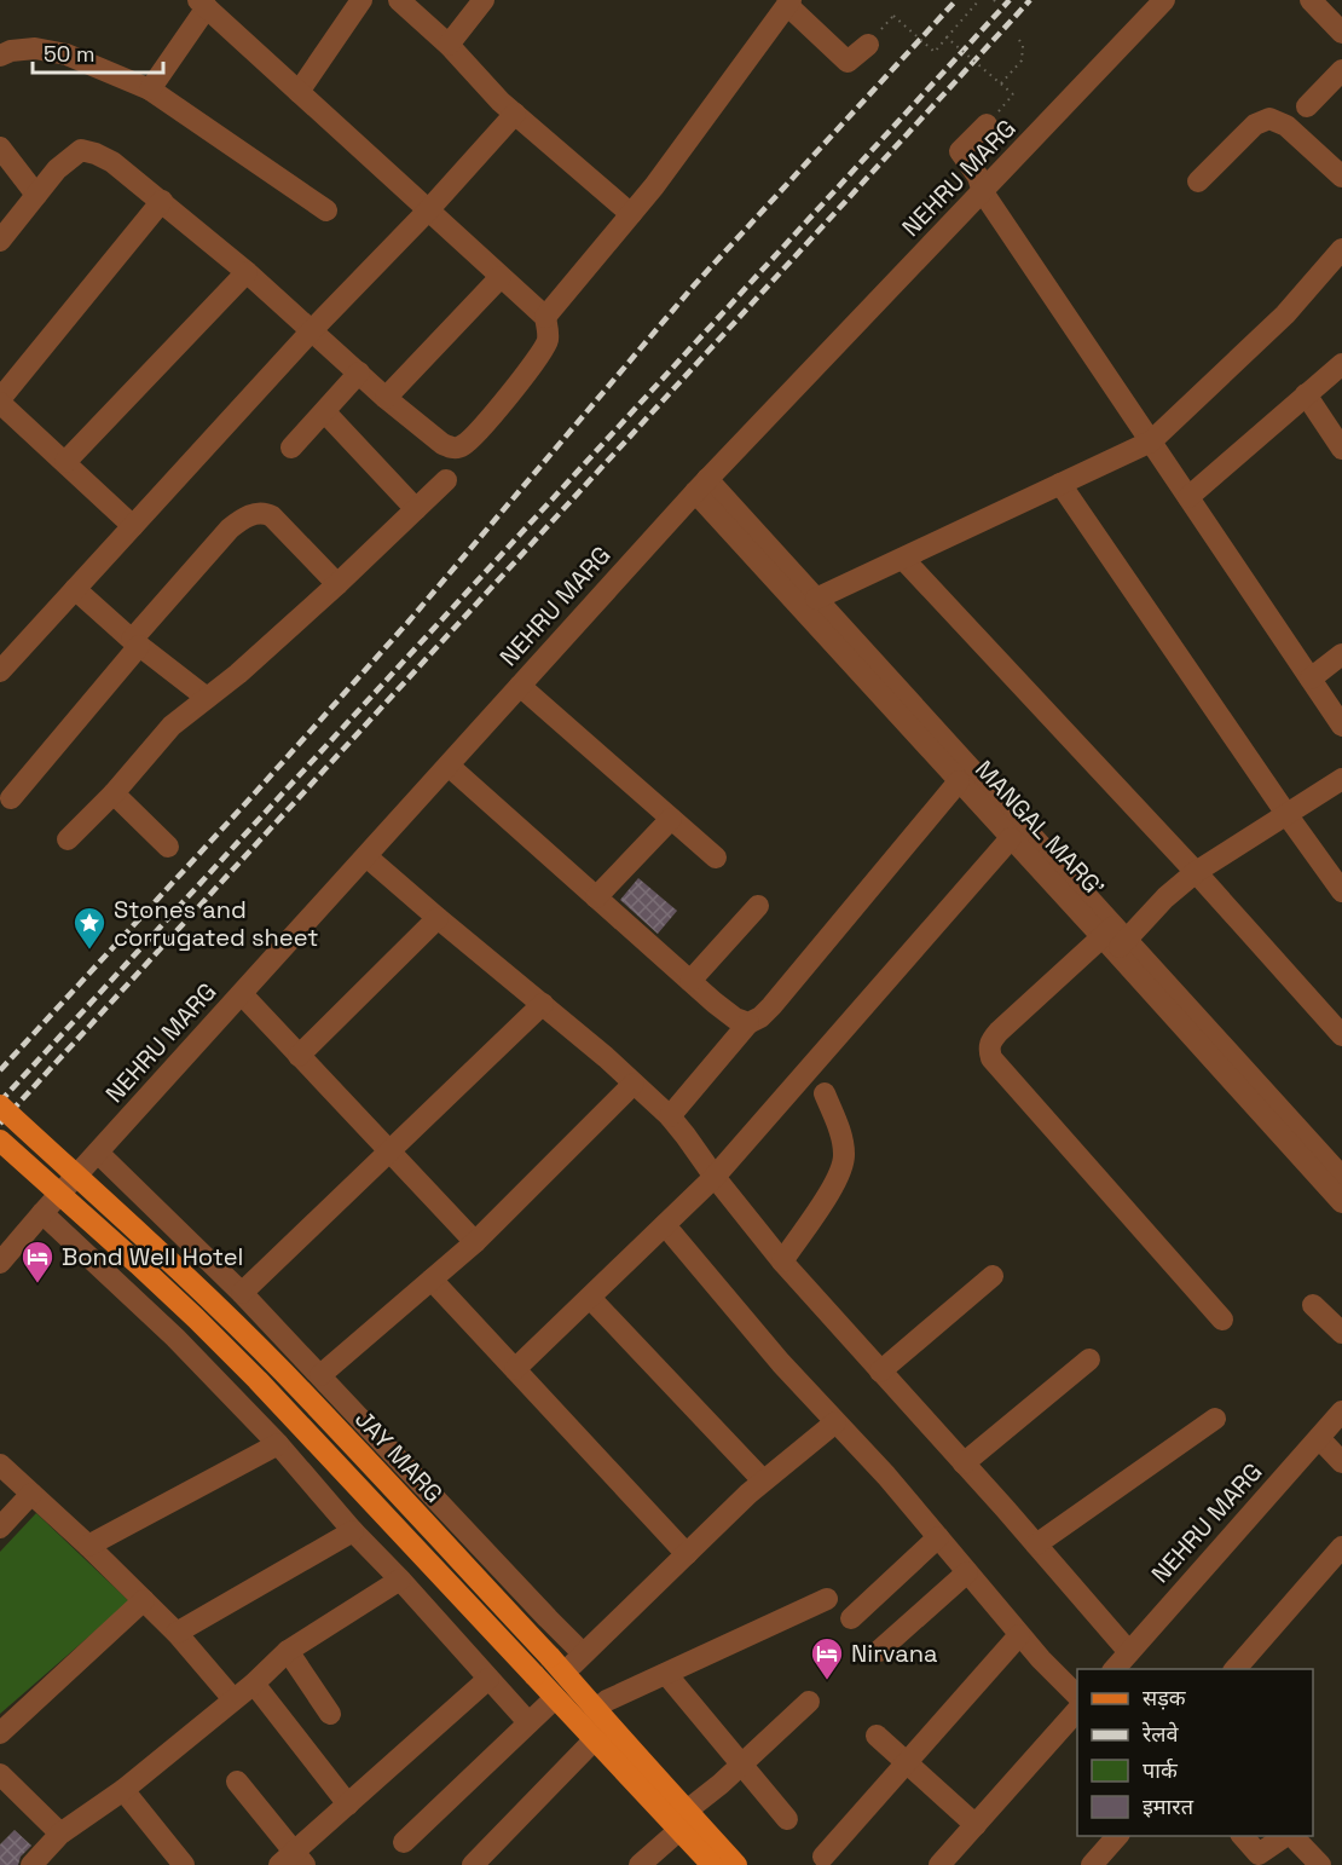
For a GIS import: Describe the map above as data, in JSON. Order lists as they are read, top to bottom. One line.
{"streets":{"main road":["JAY MARG"],"street":["NEHRU MARG","MANGAL MARG'"]},"crossings":[["NEHRU MARG","MANGAL MARG'"]],"places":{"place":["Stones and corrugated sheet"],"hotel":["Bond Well Hotel","Nirvana"]},"legend":["सड़क","रेलवे","पार्क","इमारत"],"scale_bar":"50 m"}
